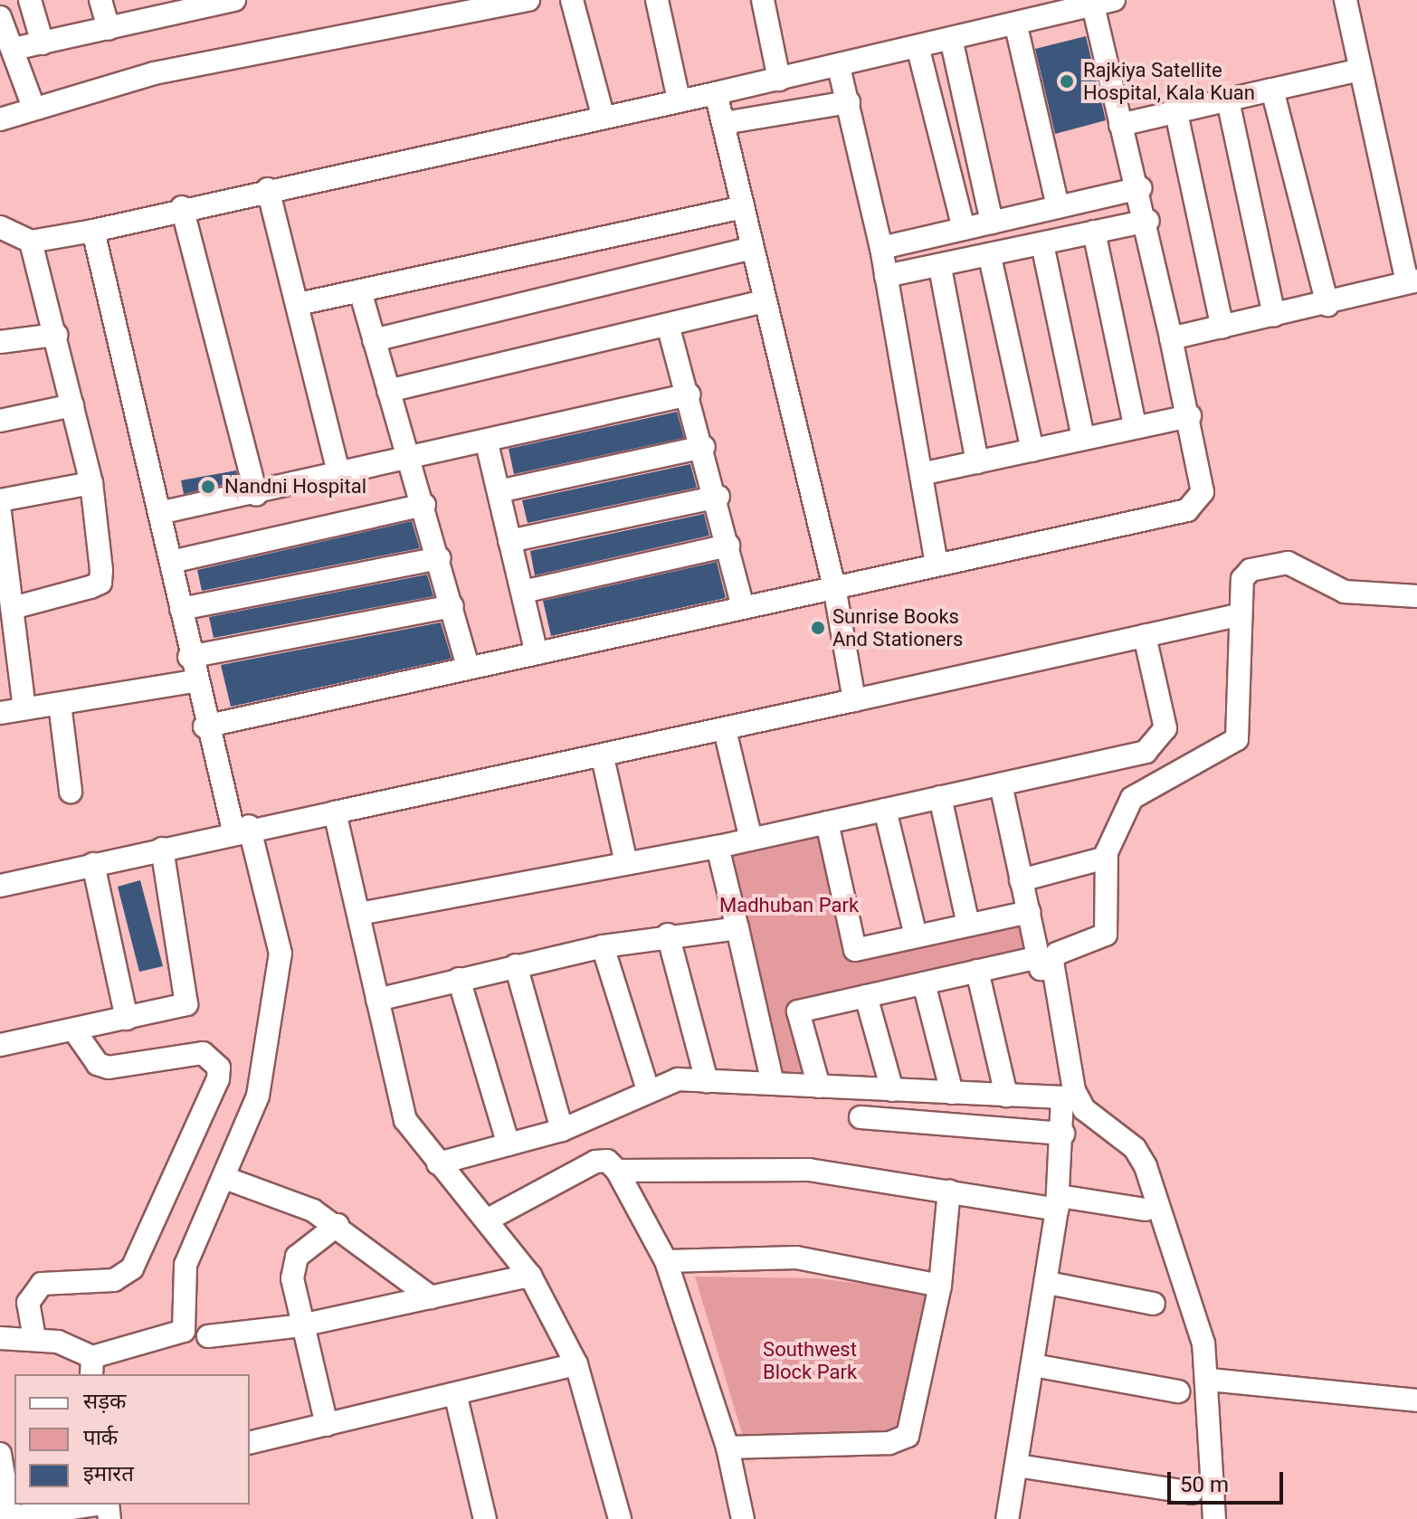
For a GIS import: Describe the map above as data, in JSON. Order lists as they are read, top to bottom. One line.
{"parks":["Madhuban Park","Southwest Block Park"],"places":["Rajkiya Satellite Hospital, Kala Kuan","Nandni Hospital","Sunrise Books And Stationers"],"legend":["सड़क","पार्क","इमारत"],"scale_bar":"50 m"}
